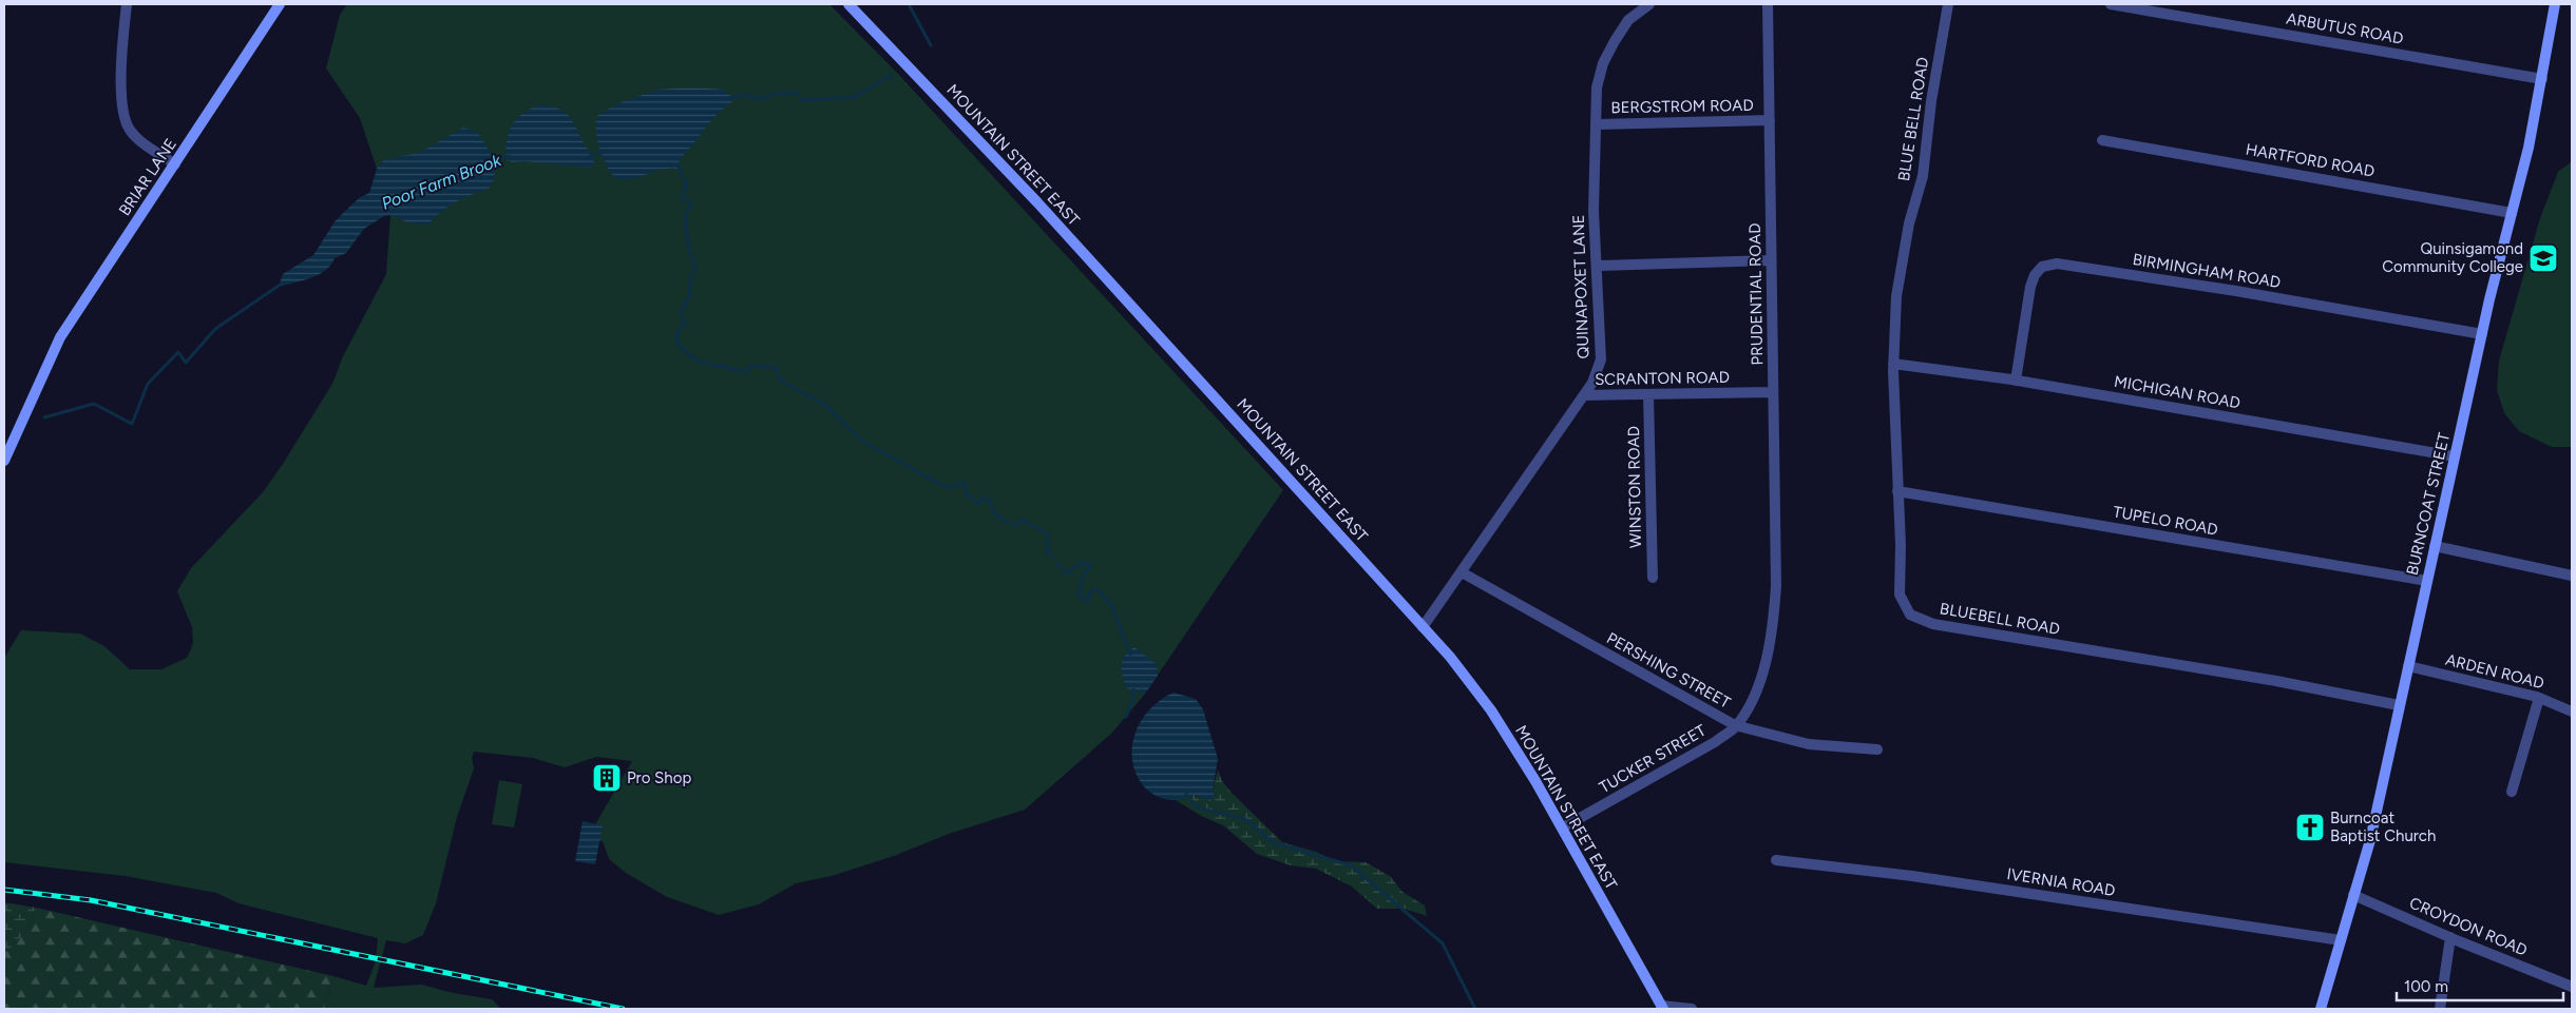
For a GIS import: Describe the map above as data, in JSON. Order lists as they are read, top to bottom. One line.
{"streets":{"main road":["MOUNTAIN STREET EAST","BRIAR LANE","BURNCOAT STREET"],"street":["ARBUTUS ROAD","BERGSTROM ROAD","BLUE BELL ROAD","HARTFORD ROAD","BIRMINGHAM ROAD","QUINAPOXET LANE","PRUDENTIAL ROAD","SCRANTON ROAD","MICHIGAN ROAD","WINSTON ROAD","TUPELO ROAD","BLUEBELL ROAD","PERSHING STREET","ARDEN ROAD","TUCKER STREET","IVERNIA ROAD","CROYDON ROAD"]},"crossings":[["ARBUTUS ROAD","BURNCOAT STREET"],["BERGSTROM ROAD","QUINAPOXET LANE"],["BERGSTROM ROAD","PRUDENTIAL ROAD"],["BLUE BELL ROAD","BLUEBELL ROAD"],["MOUNTAIN STREET EAST","QUINAPOXET LANE"],["MOUNTAIN STREET EAST","TUCKER STREET"],["HARTFORD ROAD","BURNCOAT STREET"],["BIRMINGHAM ROAD","MICHIGAN ROAD"],["BIRMINGHAM ROAD","BURNCOAT STREET"],["QUINAPOXET LANE","SCRANTON ROAD"],["QUINAPOXET LANE","PERSHING STREET"],["PRUDENTIAL ROAD","SCRANTON ROAD"],["PRUDENTIAL ROAD","TUCKER STREET"],["SCRANTON ROAD","WINSTON ROAD"],["MICHIGAN ROAD","BURNCOAT STREET"],["MICHIGAN ROAD","BLUEBELL ROAD"],["BURNCOAT STREET","TUPELO ROAD"],["BURNCOAT STREET","BLUEBELL ROAD"],["BURNCOAT STREET","ARDEN ROAD"],["BURNCOAT STREET","IVERNIA ROAD"],["BURNCOAT STREET","CROYDON ROAD"],["TUPELO ROAD","BLUEBELL ROAD"],["PERSHING STREET","TUCKER STREET"]],"water":["Poor Farm Brook"],"places":{"school or university":["Quinsigamond Community College"],"building":["Pro Shop"],"church":["Burncoat Baptist Church"]},"scale_bar":"100 m"}
